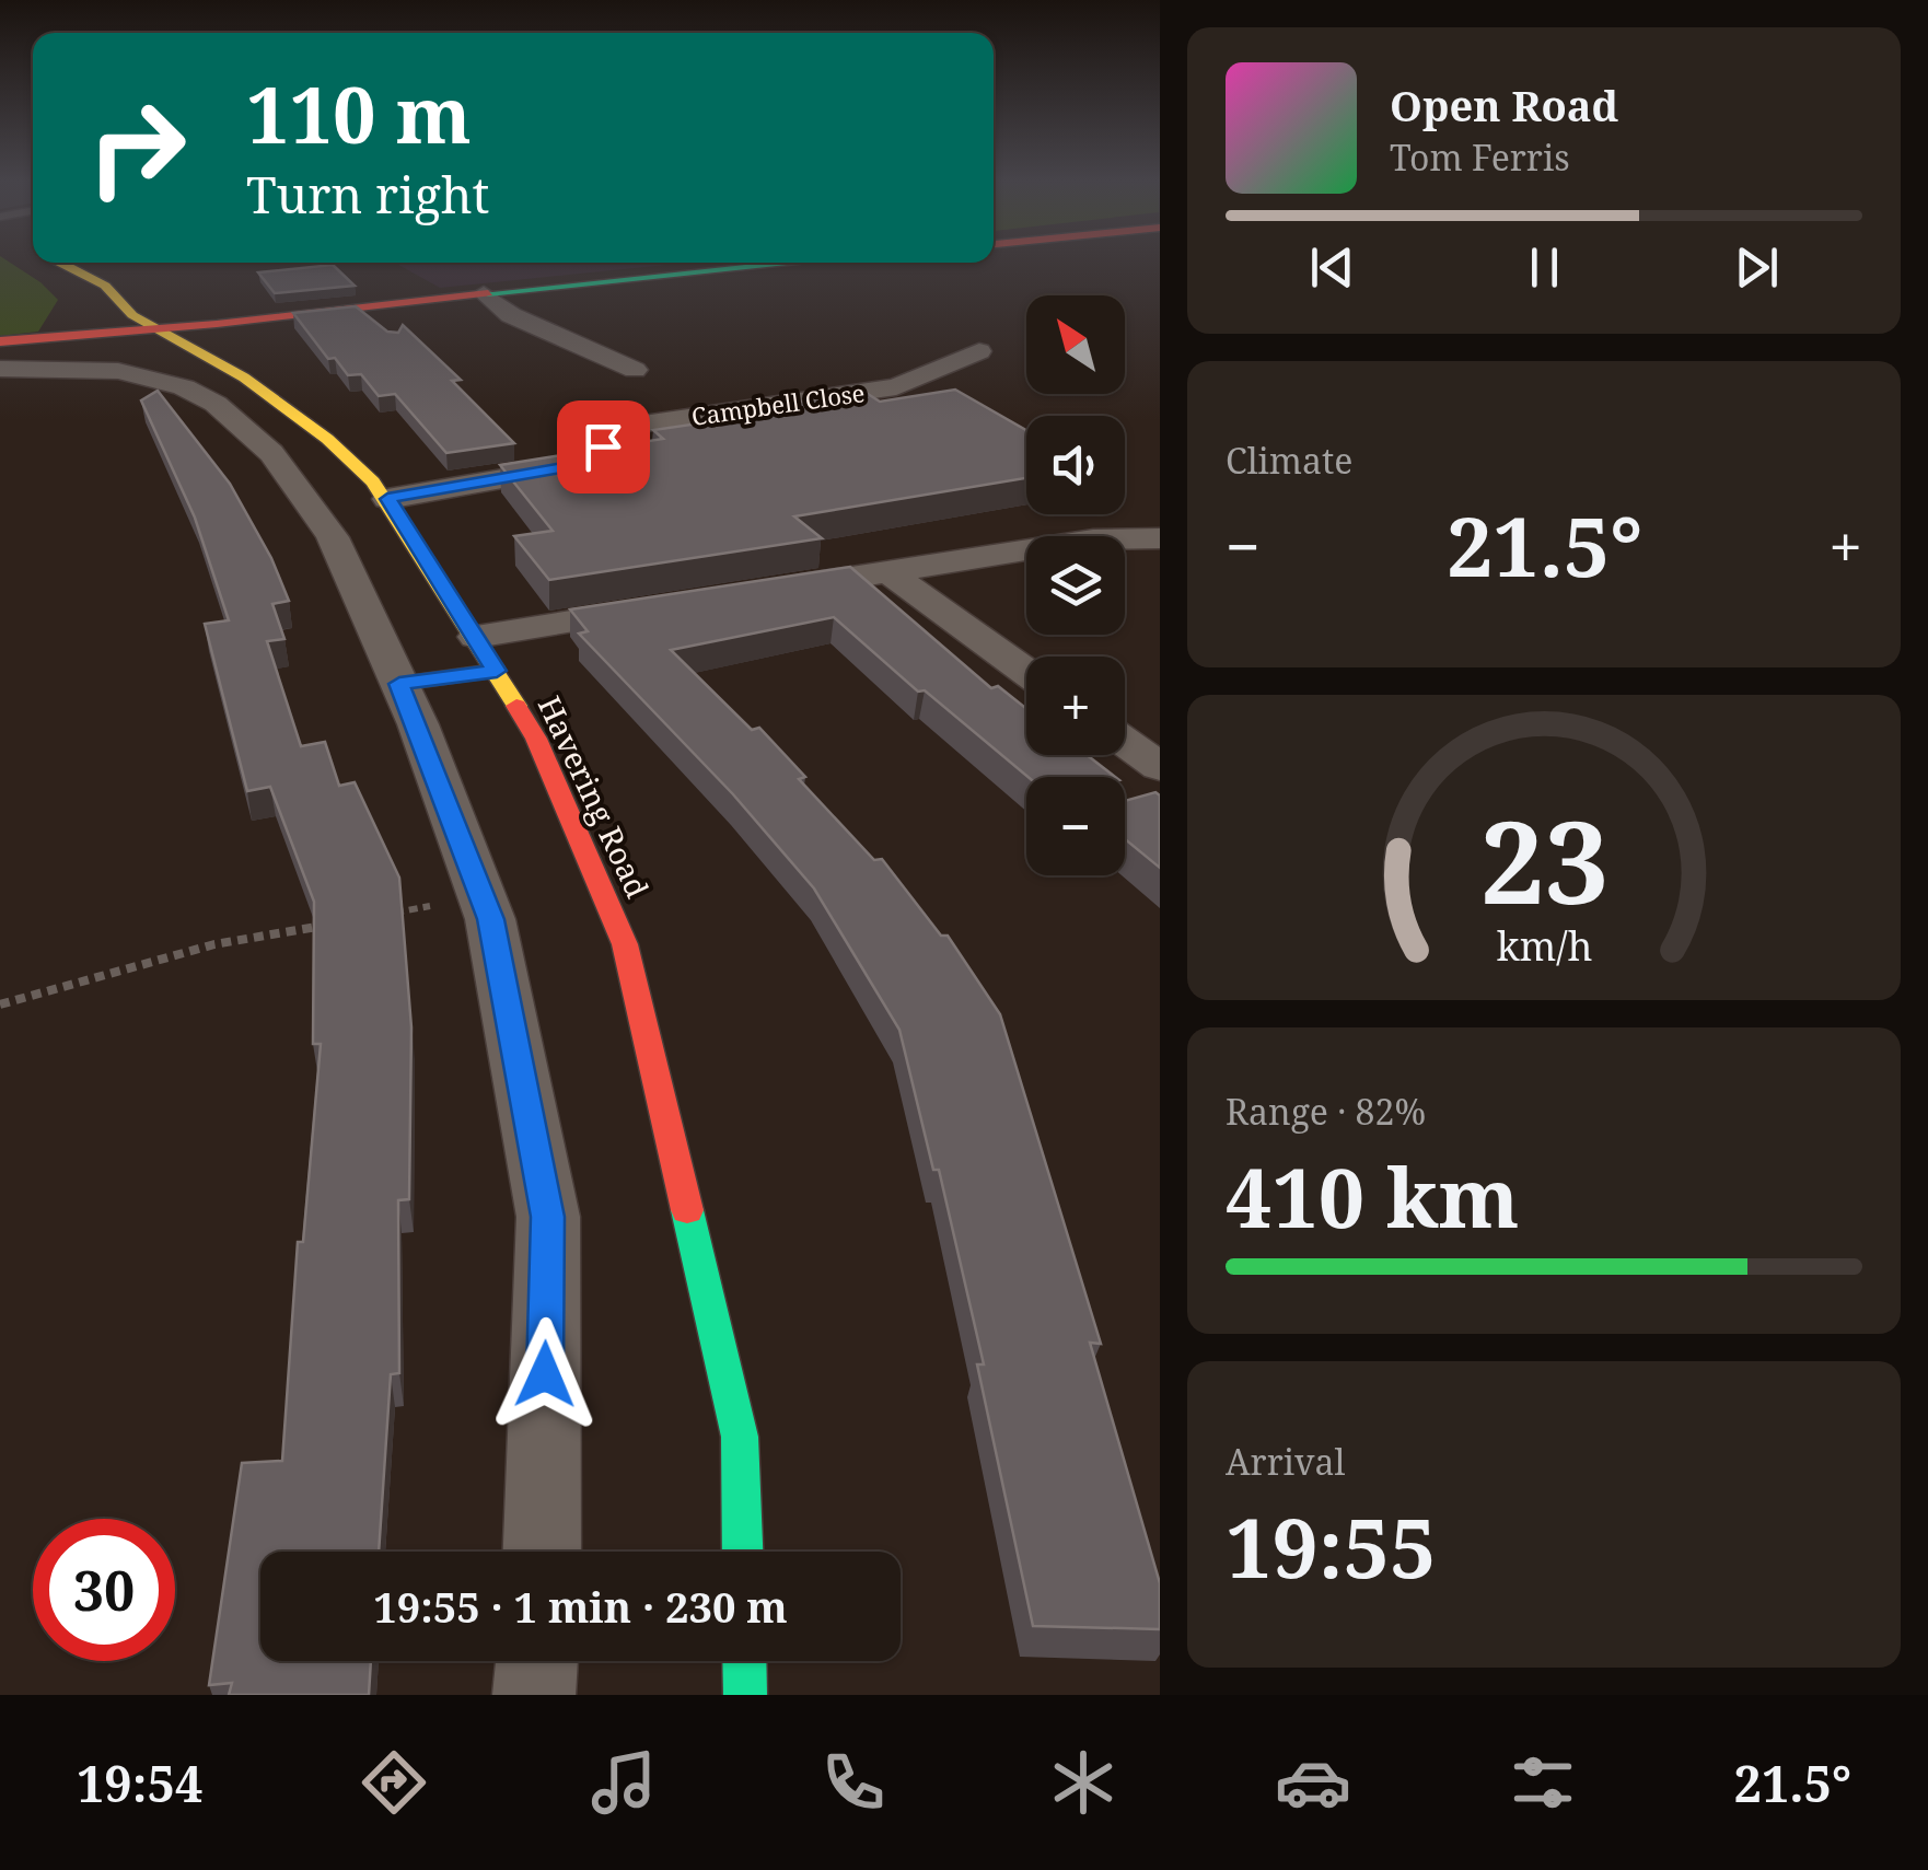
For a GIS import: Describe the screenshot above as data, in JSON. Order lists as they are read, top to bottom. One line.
{"streets":{"main road":["Havering Road"],"street":["Campbell Close"]},"crossings":[["Campbell Close","Havering Road"]],"north":"top left","page":{"turn":["110 m","Turn right"],"song":["Open Road","Tom Ferris"],"map_buttons":["+","−"],"tile":["Climate",["Range · 82%","410 km"],["Arrival","19:55"]],"heat":["−","21.5°","+"],"limit":"30","trip":"19:55 · 1 min · 230 m","tabs":["19:54","21.5°"],"gauge":["23","km/h"]}}
